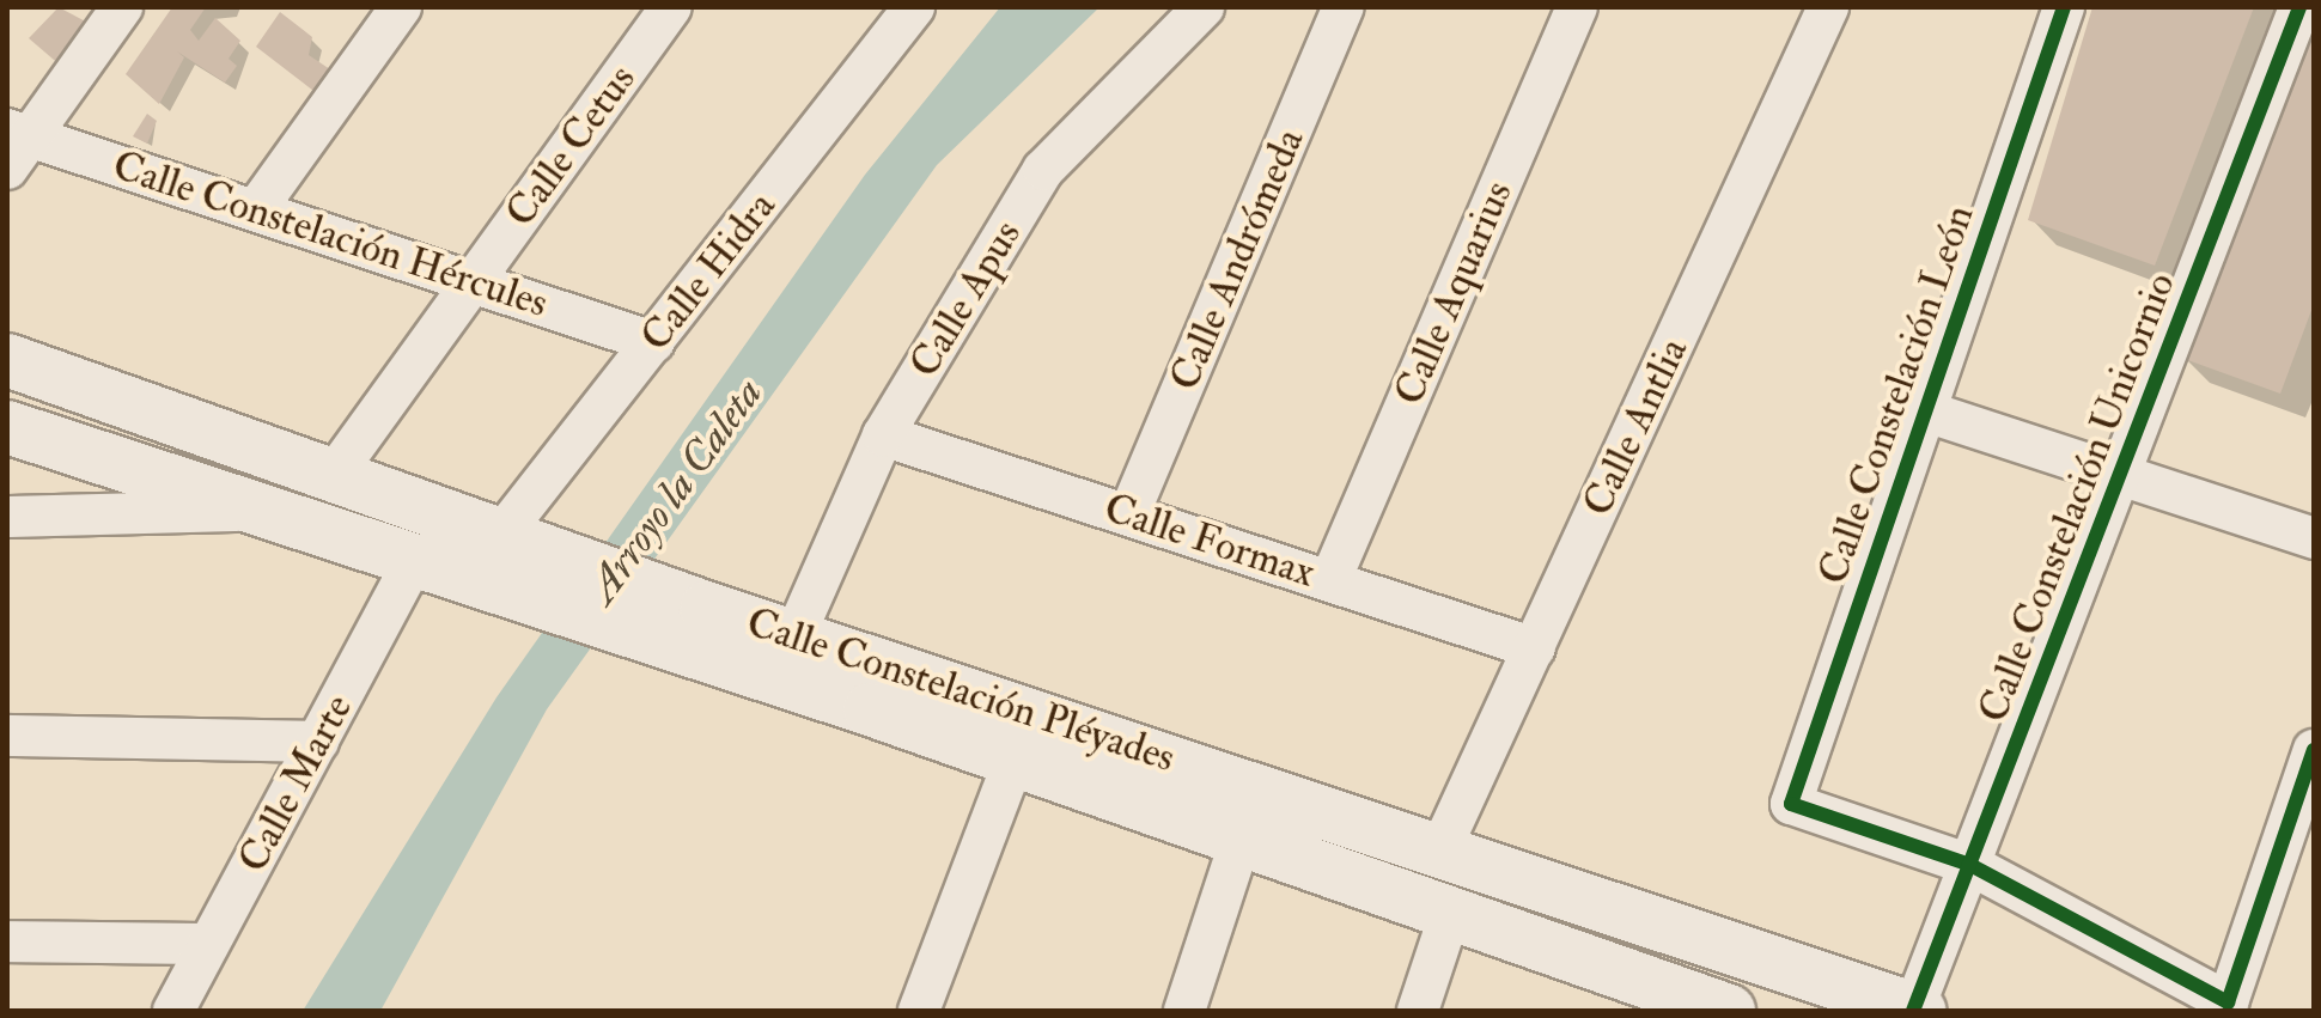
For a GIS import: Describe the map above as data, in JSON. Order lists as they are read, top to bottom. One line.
{"streets":{"main road":["Calle Constelación Pléyades"],"street":["Calle Cetus","Calle Constelación Hércules","Calle Andrómeda","Calle Hidra","Calle Aquarius","Calle Apus","Calle Constelación León","Calle Antlia","Calle Constelación Unicornio","Calle Formax","Calle Marte"]},"crossings":[["Calle Cetus","Calle Constelación Hércules"],["Calle Cetus","Calle Constelación Pléyades"],["Calle Constelación Hércules","Calle Hidra"],["Calle Andrómeda","Calle Formax"],["Calle Hidra","Calle Constelación Pléyades"],["Calle Aquarius","Calle Formax"],["Calle Apus","Calle Formax"],["Calle Apus","Calle Constelación Pléyades"],["Calle Constelación León","Calle Constelación Unicornio"],["Calle Antlia","Calle Formax"],["Calle Antlia","Calle Constelación Pléyades"],["Calle Constelación Unicornio","Calle Constelación Pléyades"],["Calle Constelación Pléyades","Calle Marte"]],"water":["Arroyo la Caleta"]}
